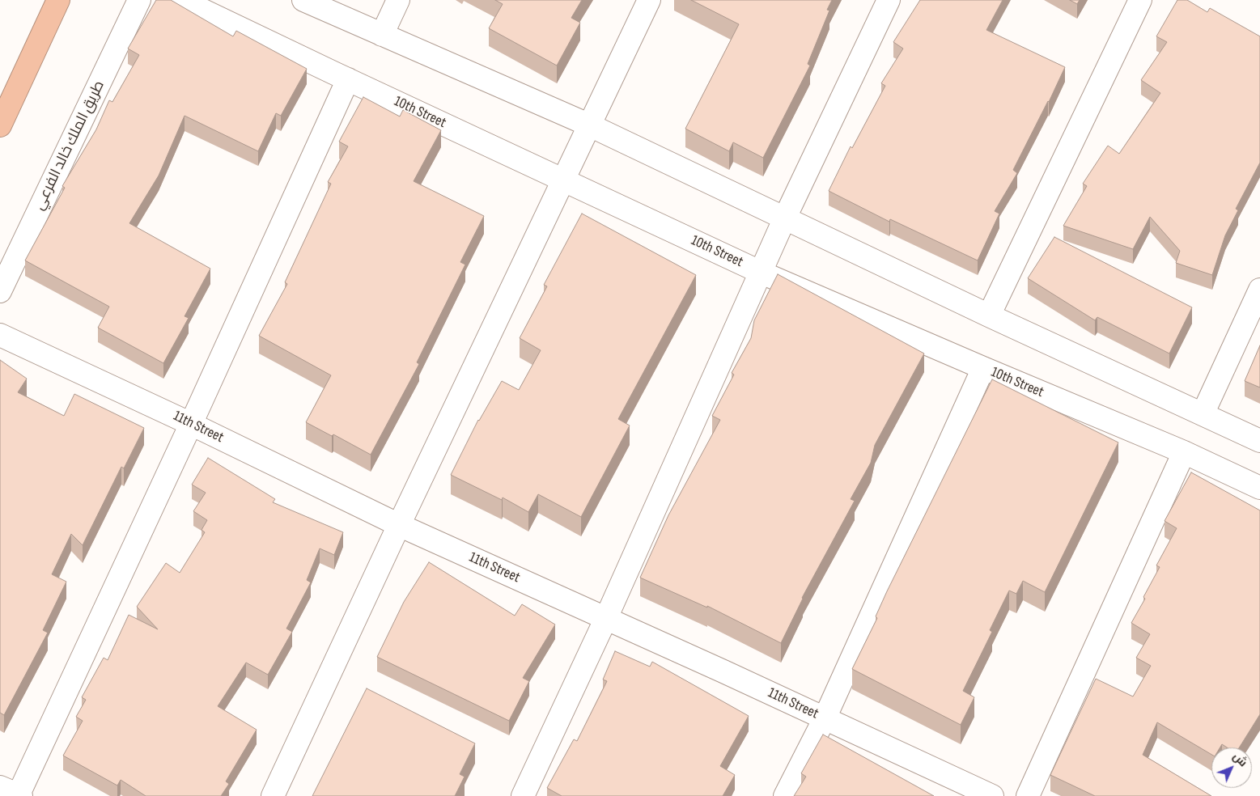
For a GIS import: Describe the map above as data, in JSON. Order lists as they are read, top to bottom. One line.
{"streets":{"street":["10th Street","طريق الملك خالد الفرعي","11th Street"]},"north":"top right"}
